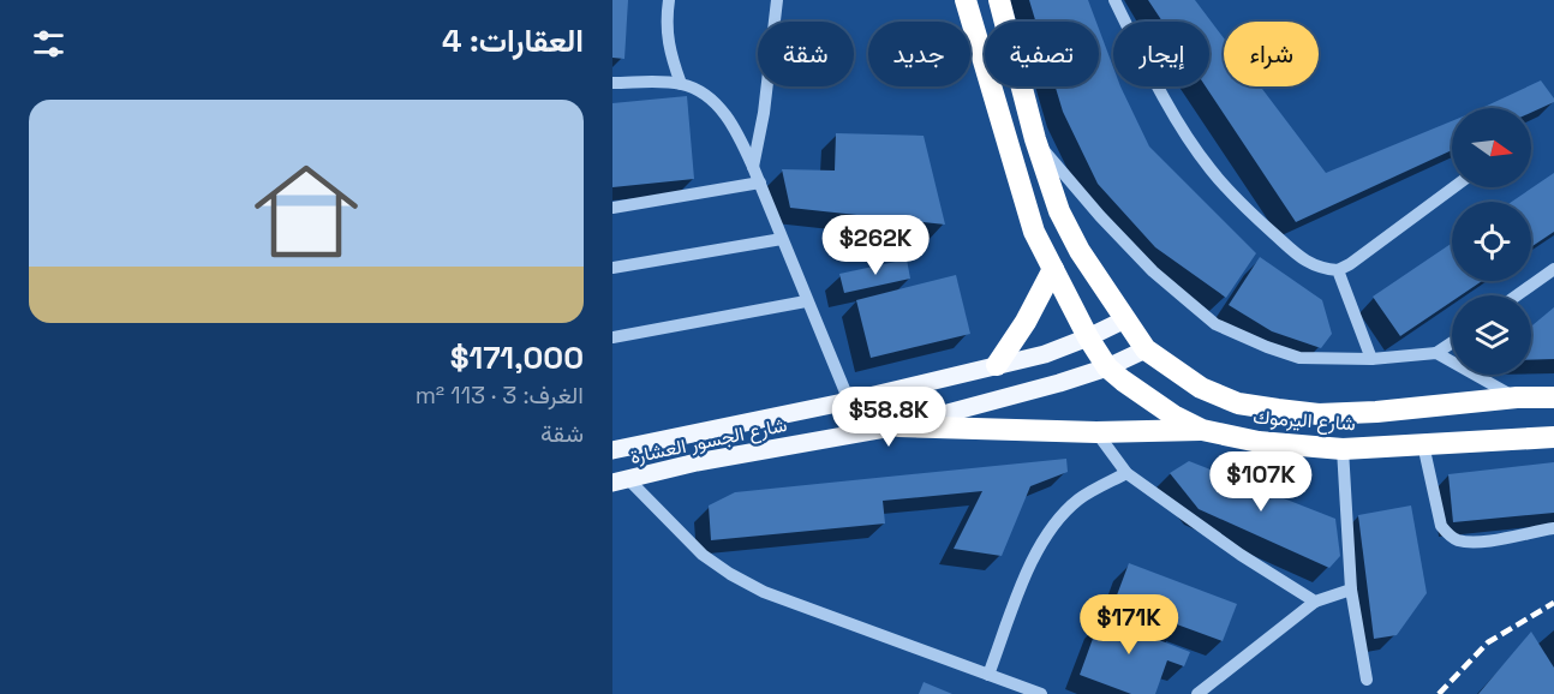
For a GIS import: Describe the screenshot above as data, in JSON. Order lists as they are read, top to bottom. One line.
{"streets":{"highway":["شارع اليرموك"],"main road":["شارع الجسور العشارة"]},"crossings":[["شارع اليرموك","شارع الجسور العشارة"]],"north":"right","page":{"heading":"العقارات: 4","chip":["شراء","إيجار","تصفية","جديد","شقة"],"list":[{"name":"$171,000","note":"الغرف: 3 · 113 m² · شقة"}],"price":["$262K","$58.8K","$107K","$171K"]}}
